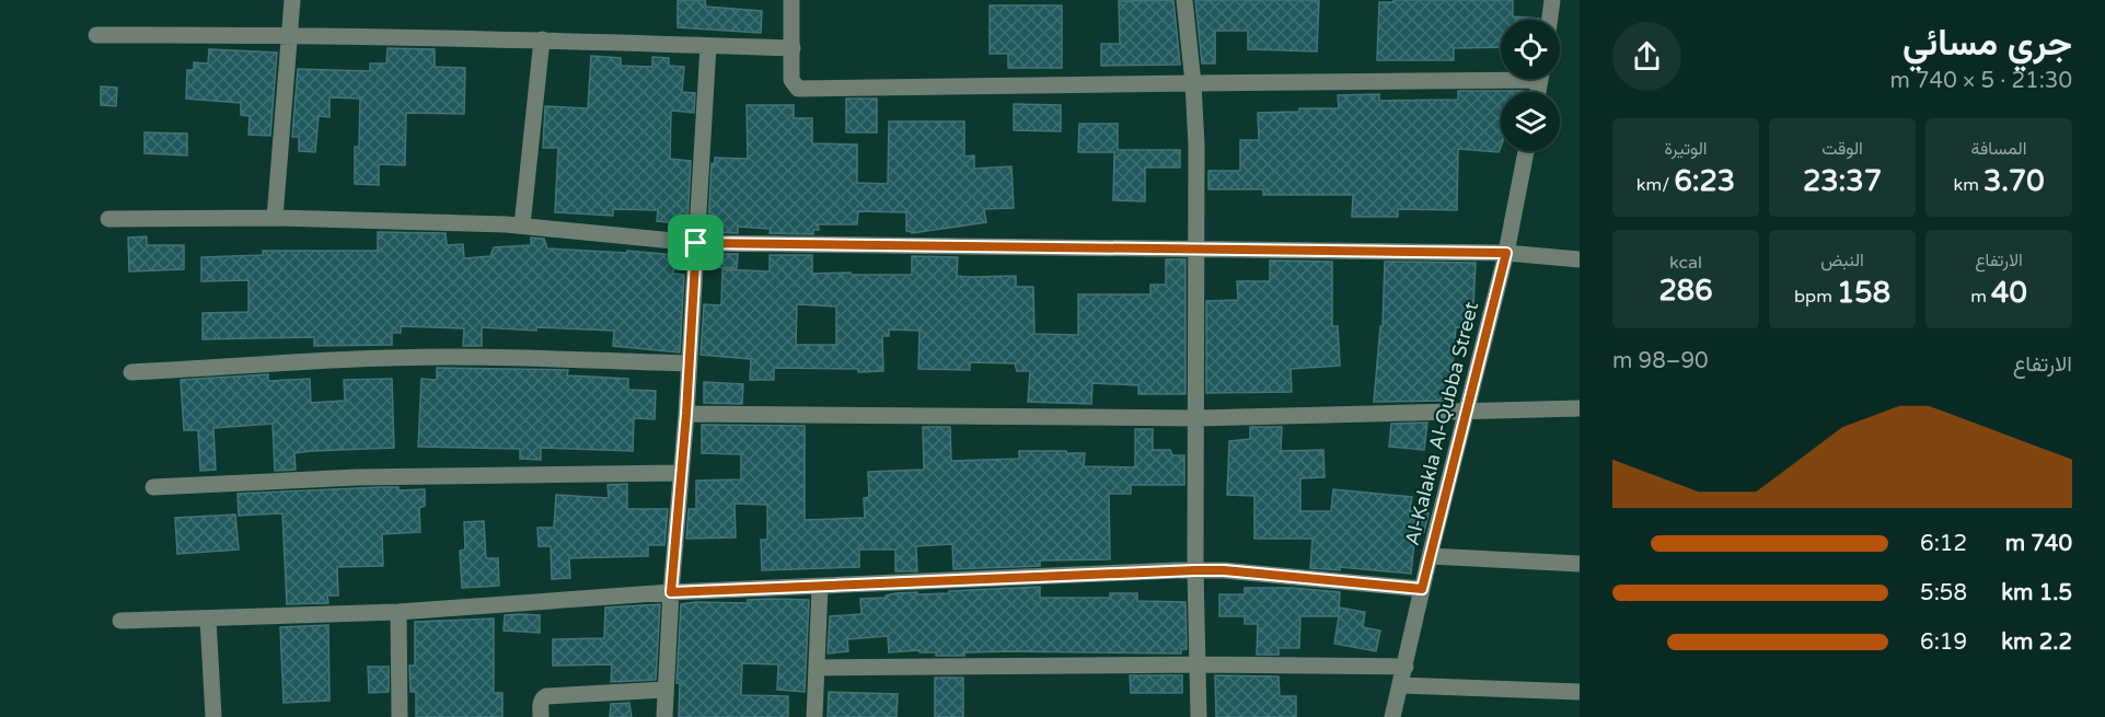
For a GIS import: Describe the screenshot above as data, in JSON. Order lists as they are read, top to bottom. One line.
{"streets":{"street":["Al-Kalakla Al-Qubba Street"]},"page":{"heading":["جري مسائي","21:30 · 5 × 740 m"],"stats":[["المسافة","3.70 km"],["الوقت","23:37"],["الوتيرة","6:23 /km"],["الارتفاع","40 m"],["النبض","158 bpm"],["kcal","286"]],"chart":["الارتفاع","90–98 m"],"list":[{"name":"740 m","note":"6:12"},{"name":"1.5 km","note":"5:58"},{"name":"2.2 km","note":"6:19"}]}}
